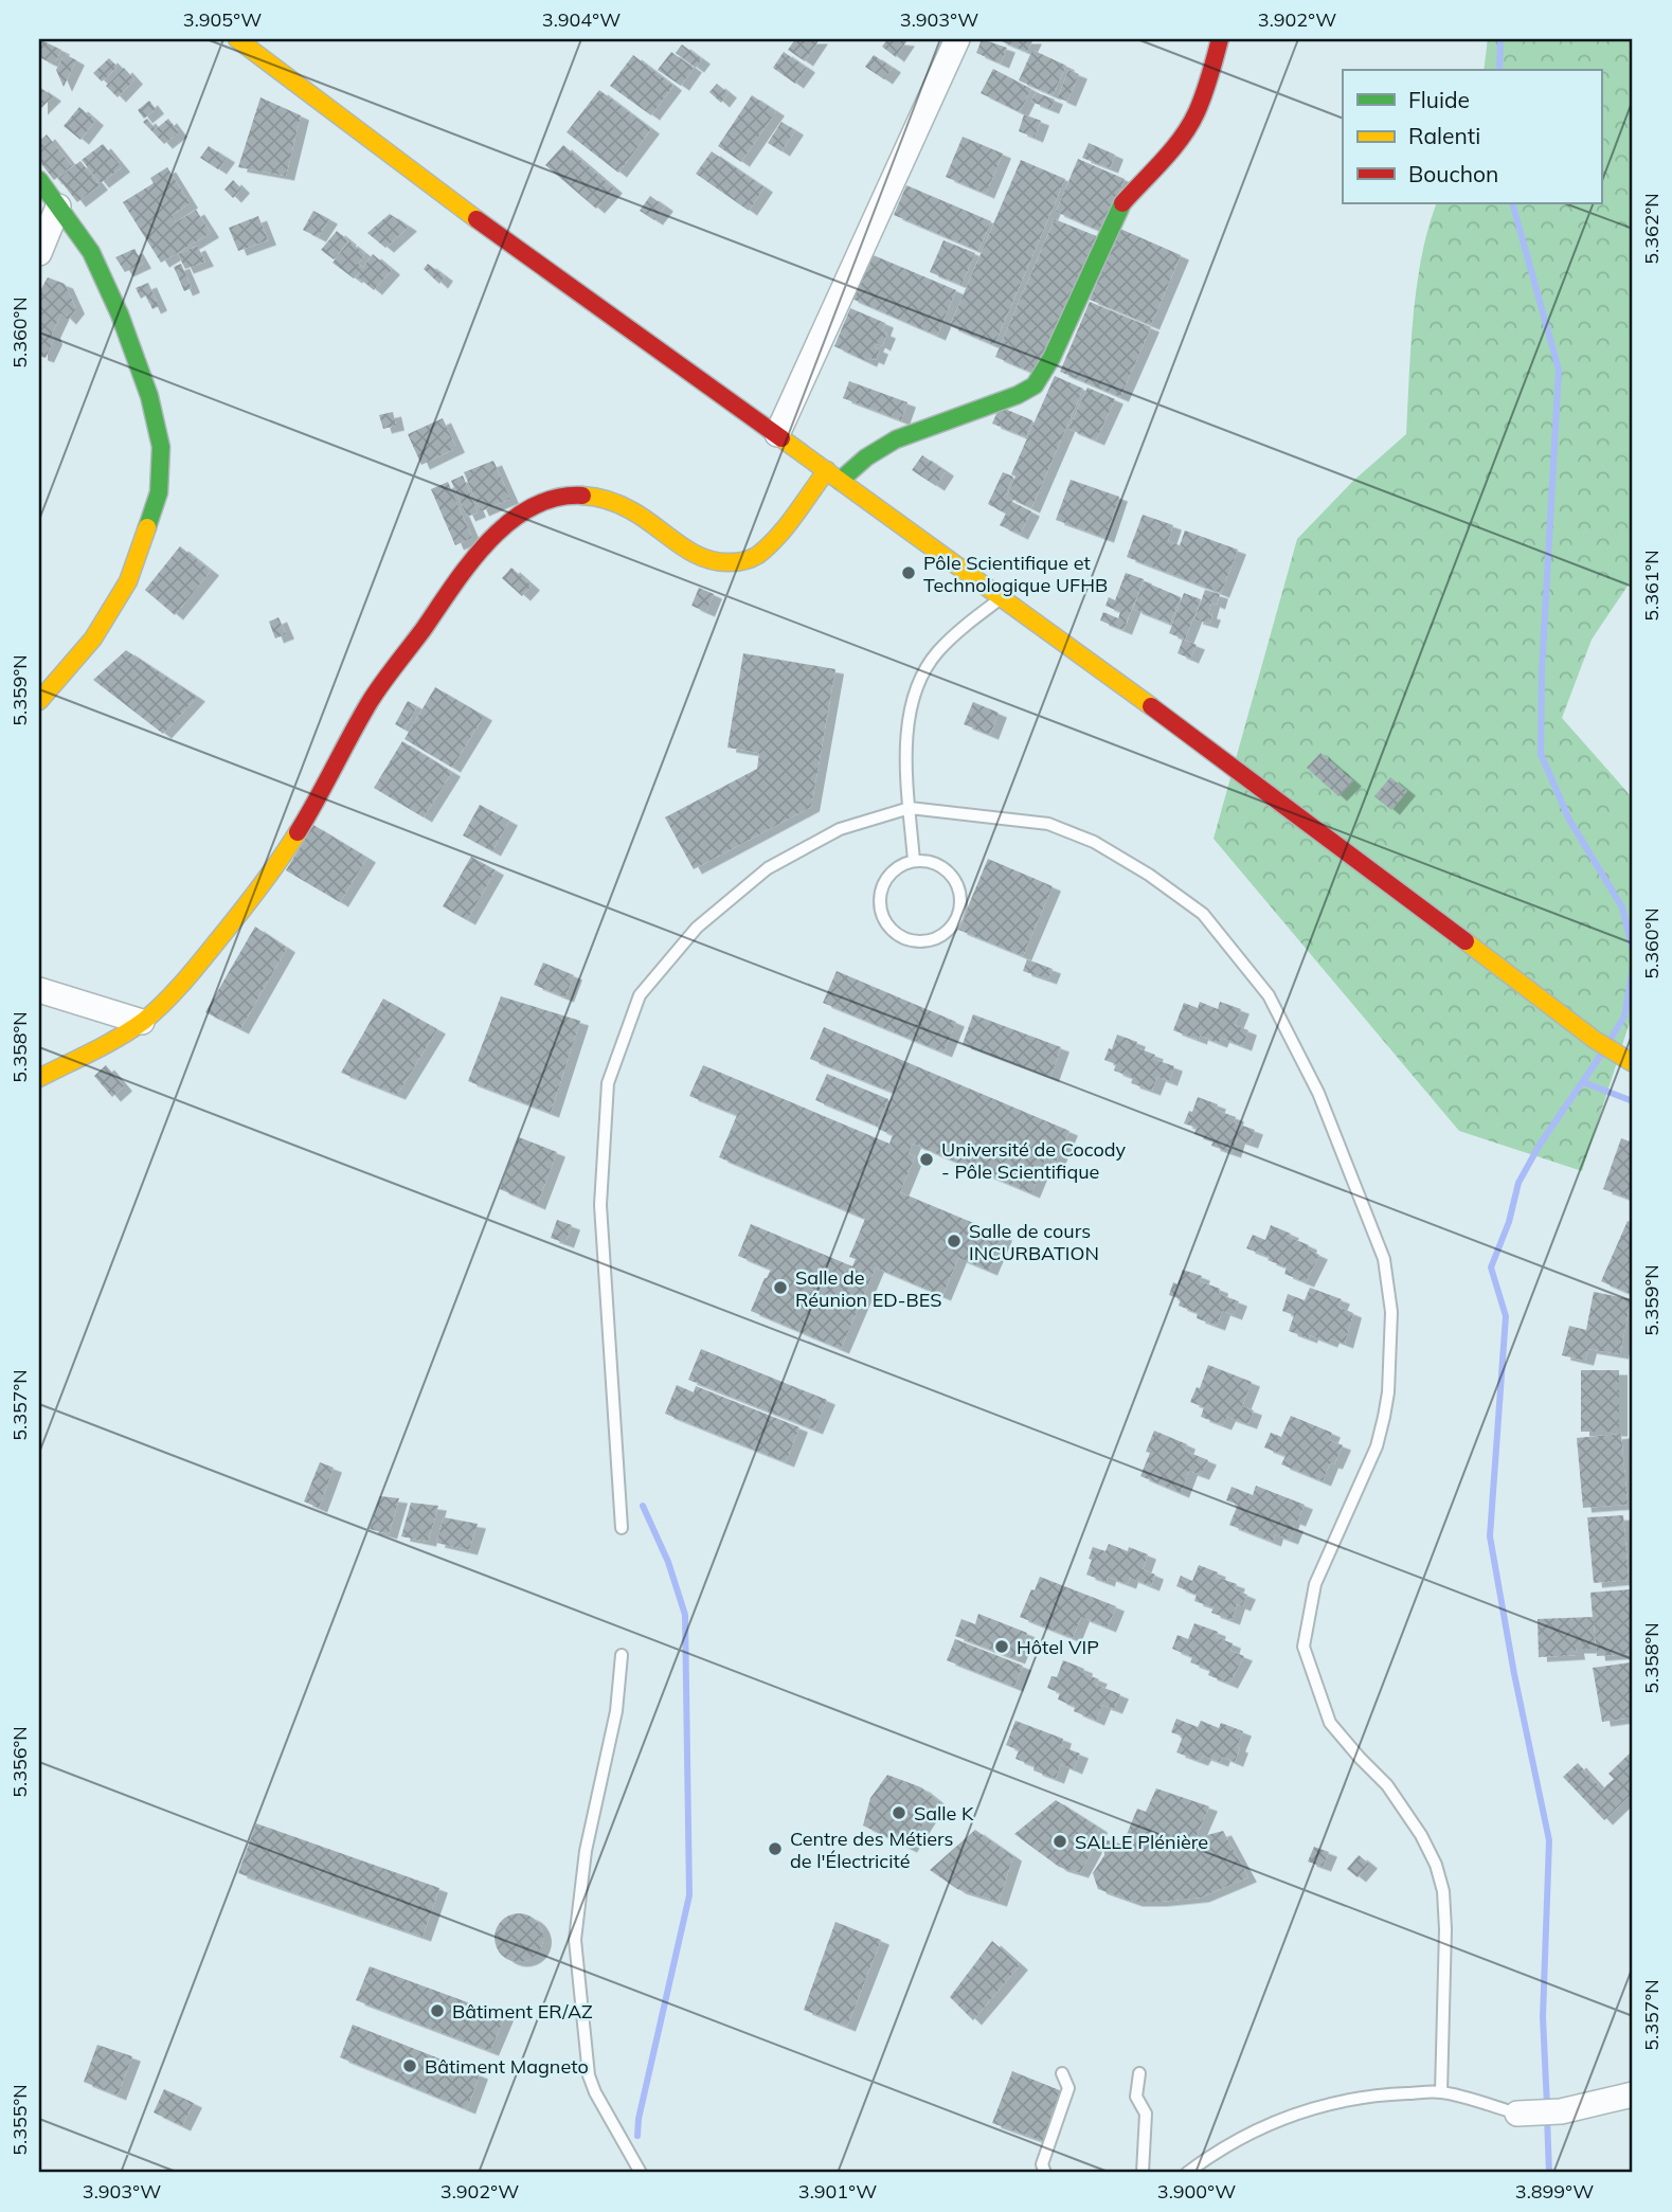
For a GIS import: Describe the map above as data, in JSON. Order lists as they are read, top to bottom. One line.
{"places":["Pôle Scientifique et Technologique UFHB","Université de Cocody - Pôle Scientifique","Salle de cours INCURBATION","Salle de Réunion ED-BES","Hôtel VIP","Salle K","SALLE Plénière","Centre des Métiers de l'Électricité","Bâtiment ER/AZ","Bâtiment Magneto"],"legend":["Fluide","Ralenti","Bouchon"],"coordinates":["3.905°W","3.904°W","3.903°W","3.902°W","5.362°N","5.360°N","5.361°N","5.359°N","5.358°N","5.357°N","5.356°N","5.355°N","3.901°W","3.900°W","3.899°W"]}
